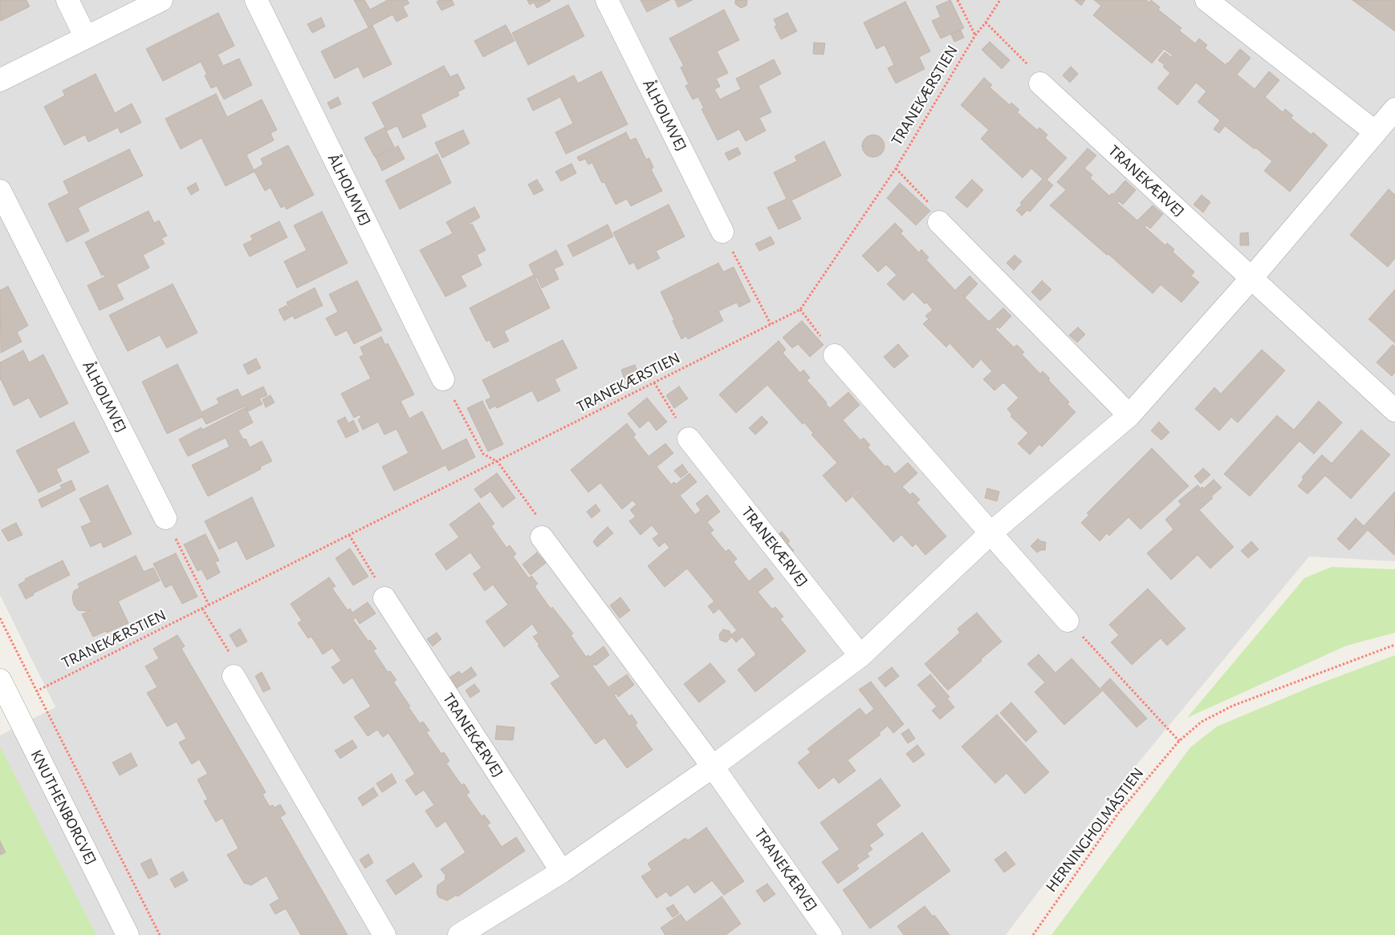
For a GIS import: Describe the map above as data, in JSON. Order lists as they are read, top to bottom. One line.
{"streets":{"street":["ÅLHOLMVEJ","TRANEKÆRVEJ","KNUTHENBORGVEJ"],"path":["TRANEKÆRSTIEN","HERNINGHOLMÅSTIEN"]}}
